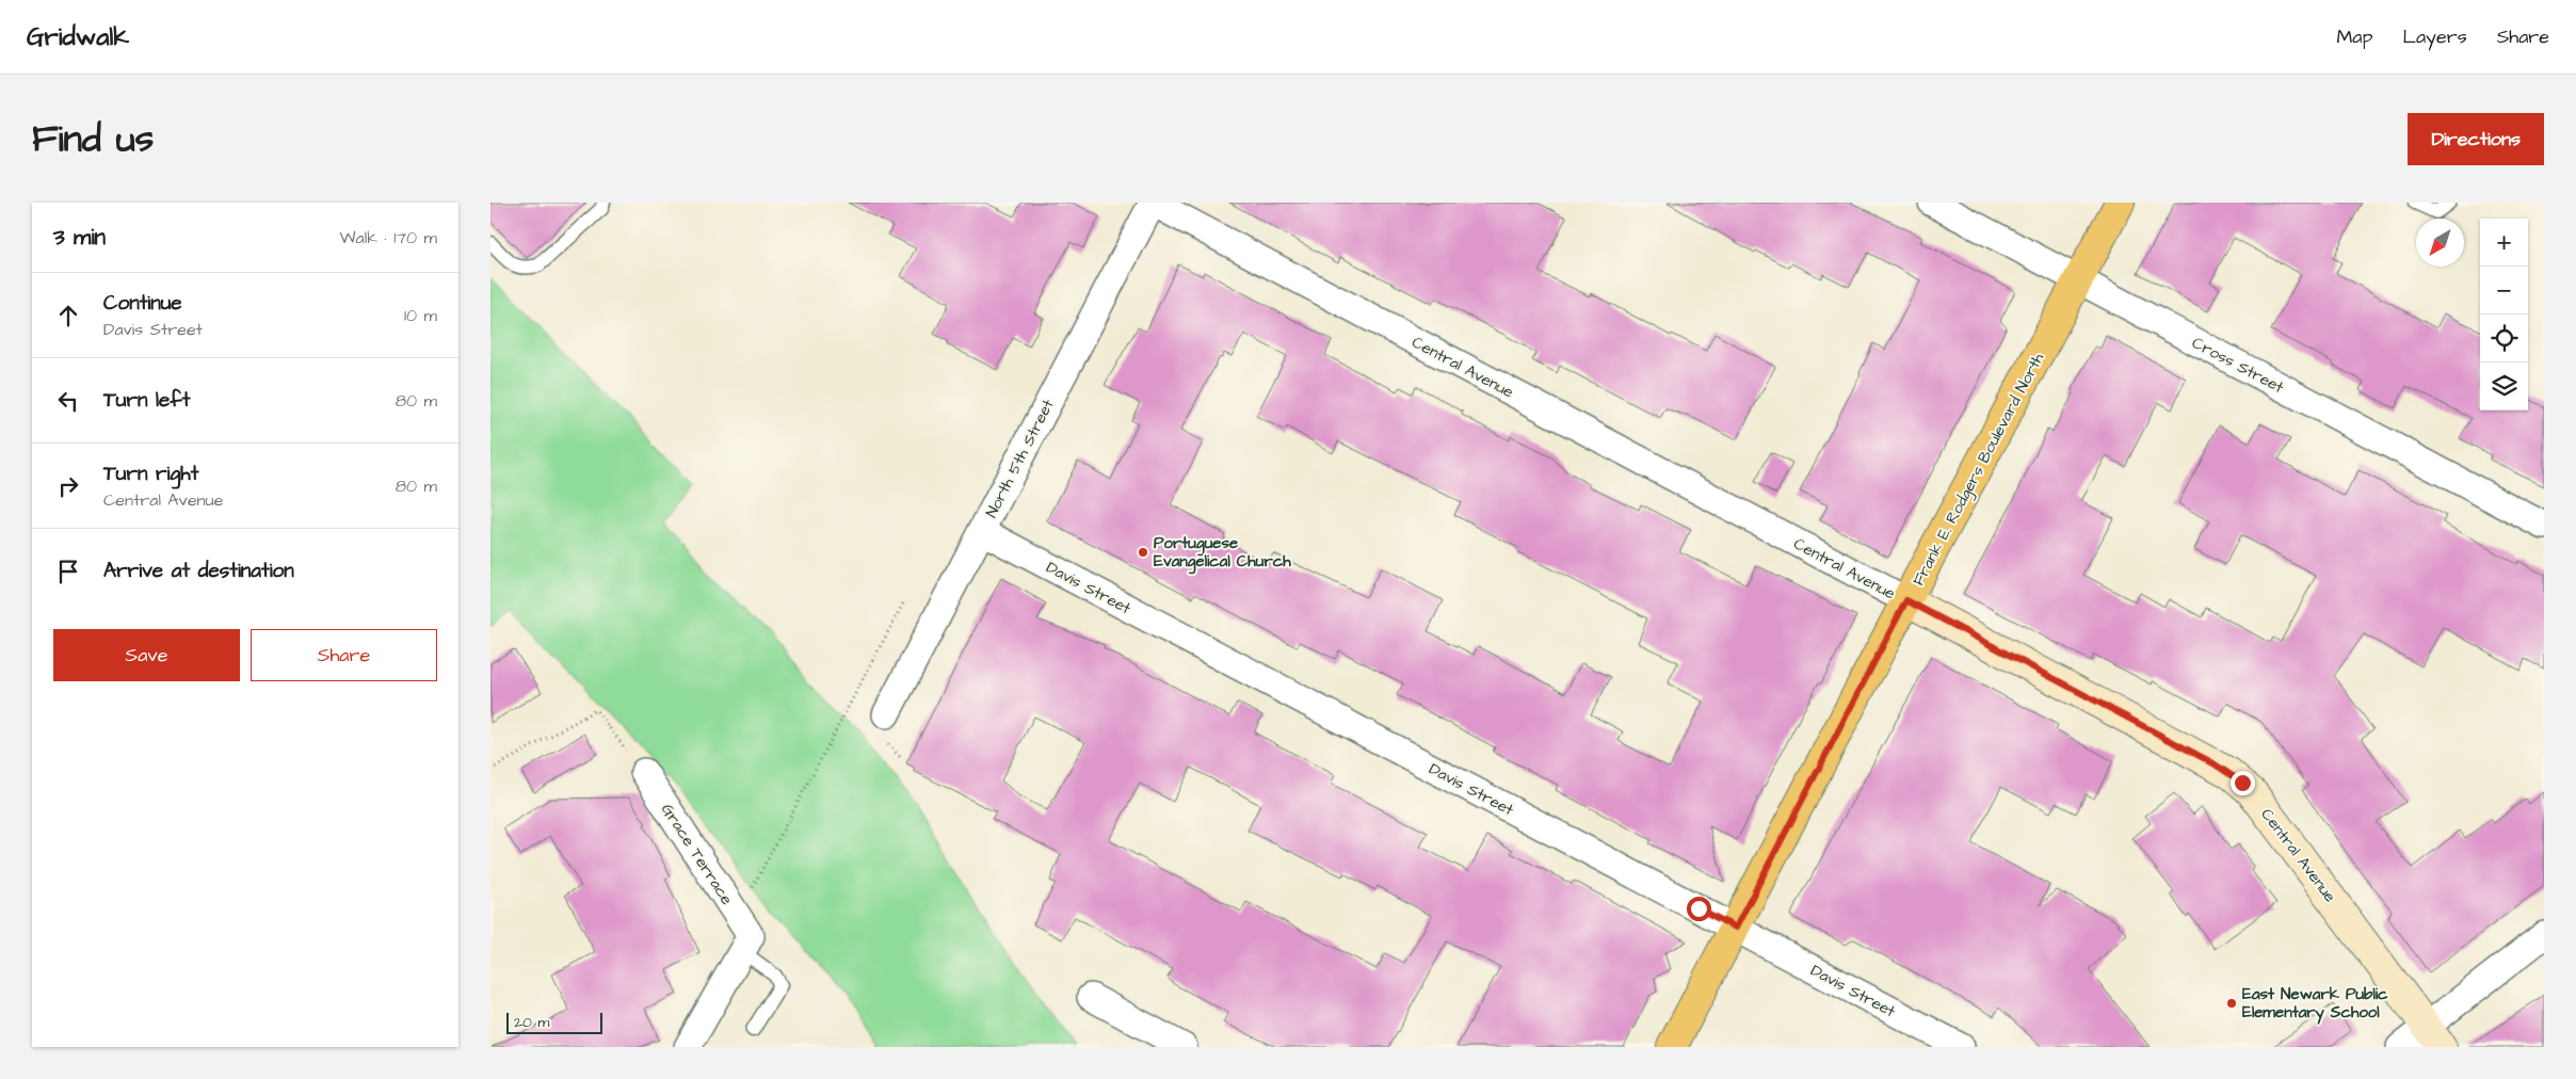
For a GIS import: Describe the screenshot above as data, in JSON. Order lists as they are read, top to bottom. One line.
{"streets":{"main road":["Central Avenue","Frank E. Rodgers Boulevard North"],"street":["Cross Street","North 5th Street","Davis Street","Grace Terrace"]},"crossings":[["Cross Street","Frank E. Rodgers Boulevard North"],["Central Avenue","North 5th Street"],["Central Avenue","Frank E. Rodgers Boulevard North"],["North 5th Street","Davis Street"],["Frank E. Rodgers Boulevard North","Davis Street"]],"places":["Portuguese Evangelical Church","East Newark Public Elementary School"],"scale_bar":"20 m","north":"bottom left","page":{"header":"Gridwalk","nav":["Map","Layers","Share"],"title":"Find us","buttons":["Directions",["Save","Share"]],"heading":["3 min","Walk · 170 m"],"map_buttons":["+","−"],"list":[["Continue","Davis Street","10 m"],["Turn left","80 m"],["Turn right","Central Avenue","80 m"],"Arrive at destination"],"scale":"20 m"}}
